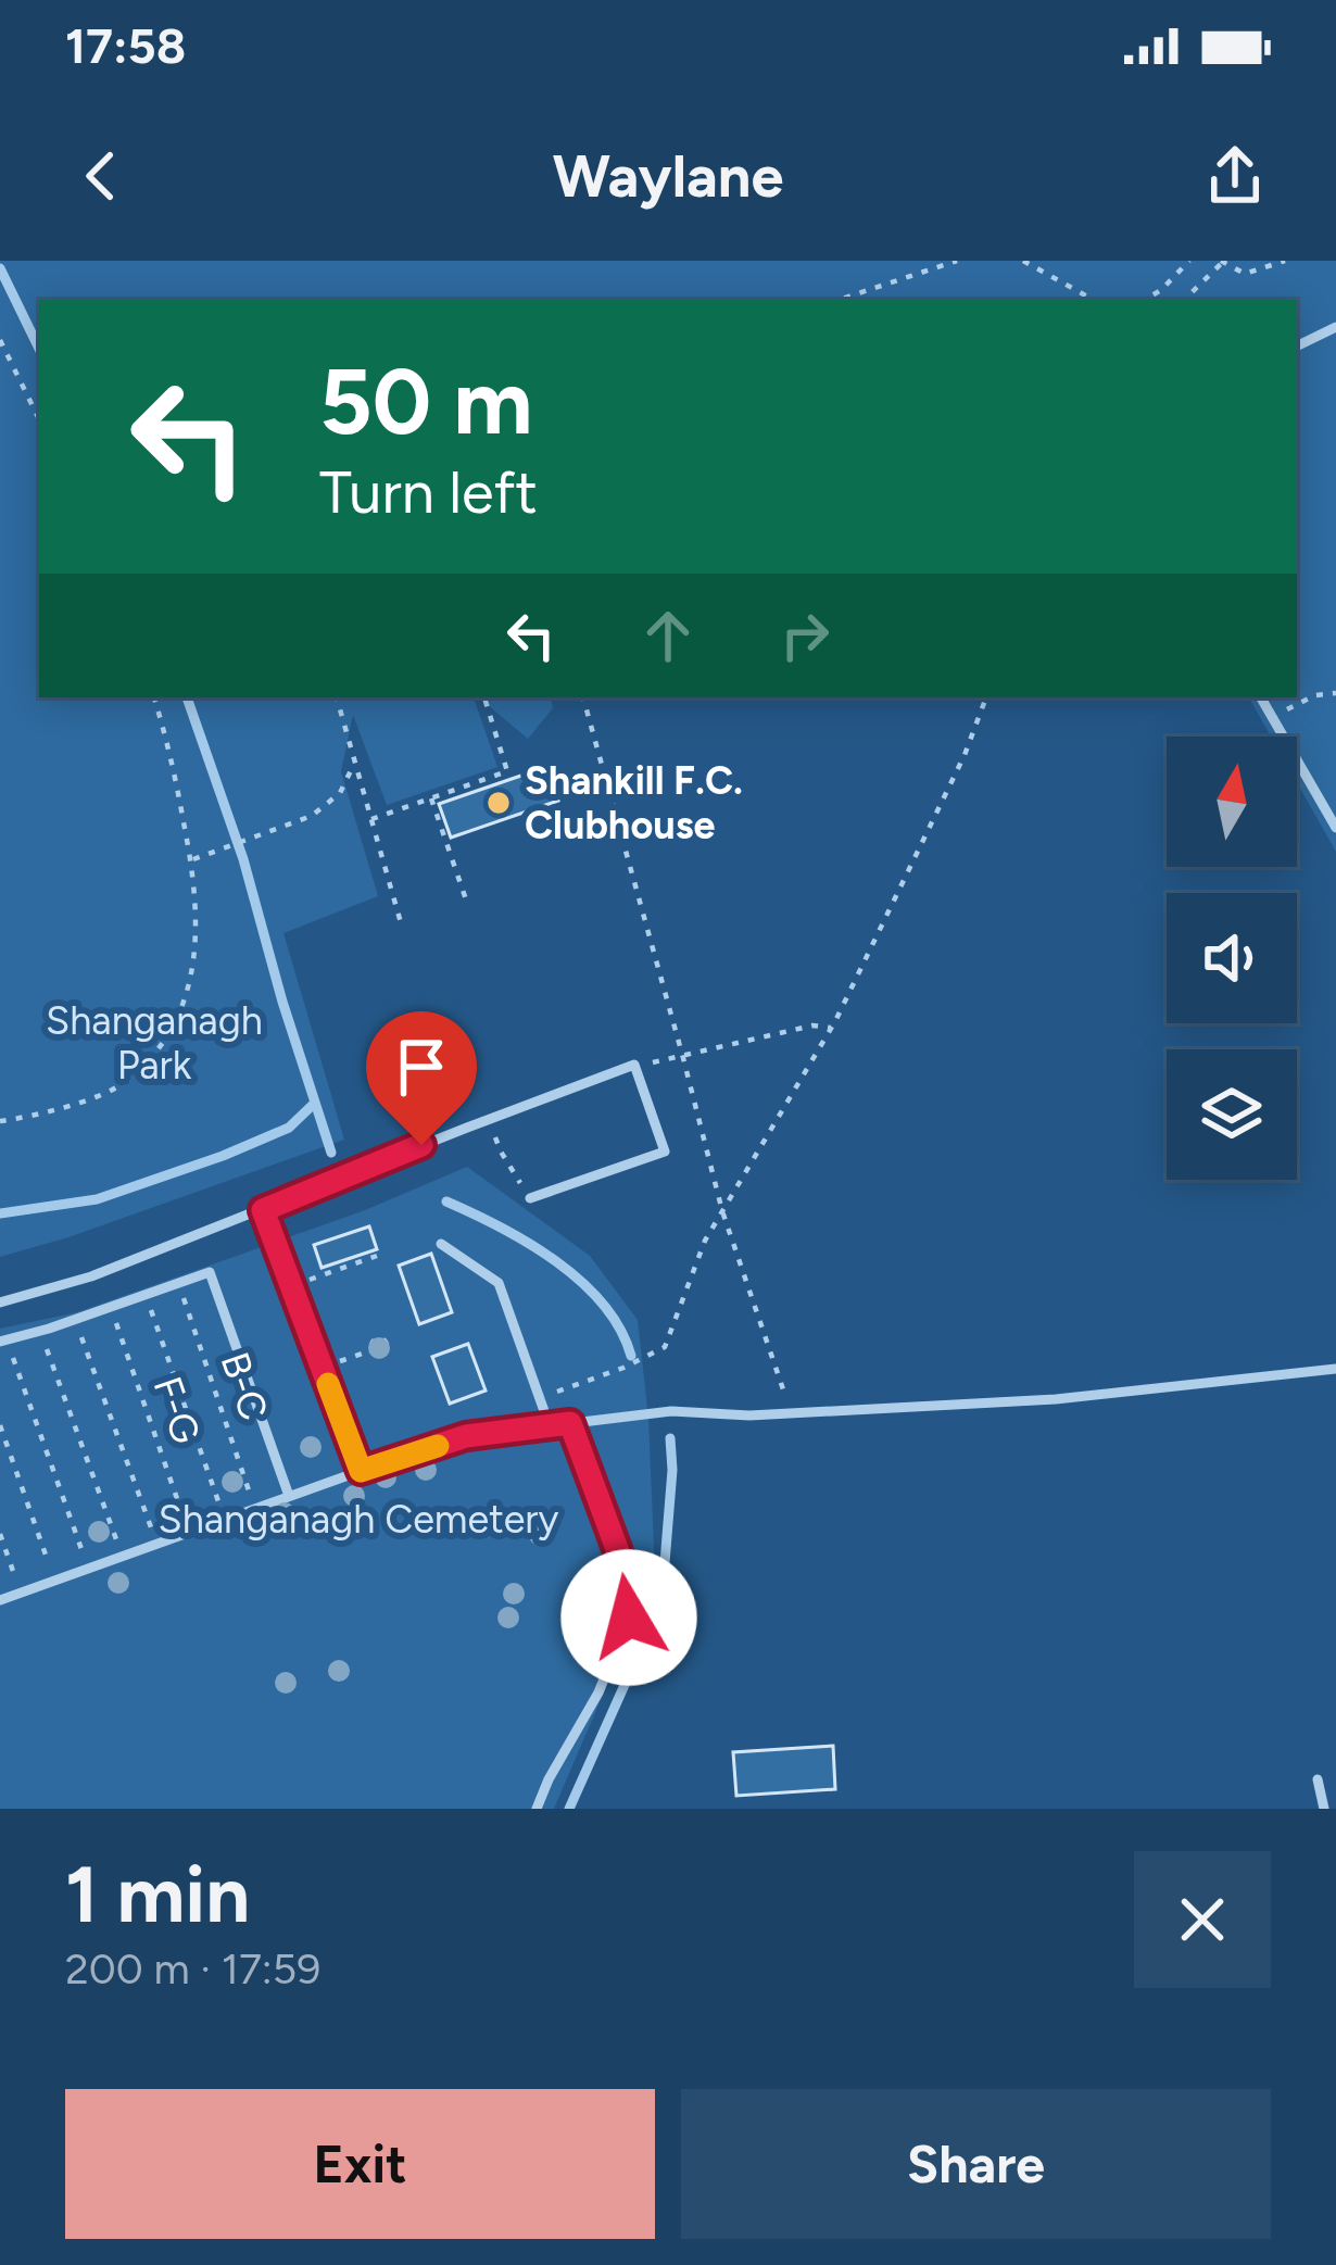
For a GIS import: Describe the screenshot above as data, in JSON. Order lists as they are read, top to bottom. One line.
{"streets":{"path":["B-C","F-G"]},"parks":["Shanganagh Park","Shanganagh Cemetery"],"places":["Shankill F.C. Clubhouse"],"north":"top","page":{"status":"17:58","header":"Waylane","turn":["50 m","Turn left"],"heading":["1 min","200 m · 17:59"],"buttons":["Exit","Share"]}}
